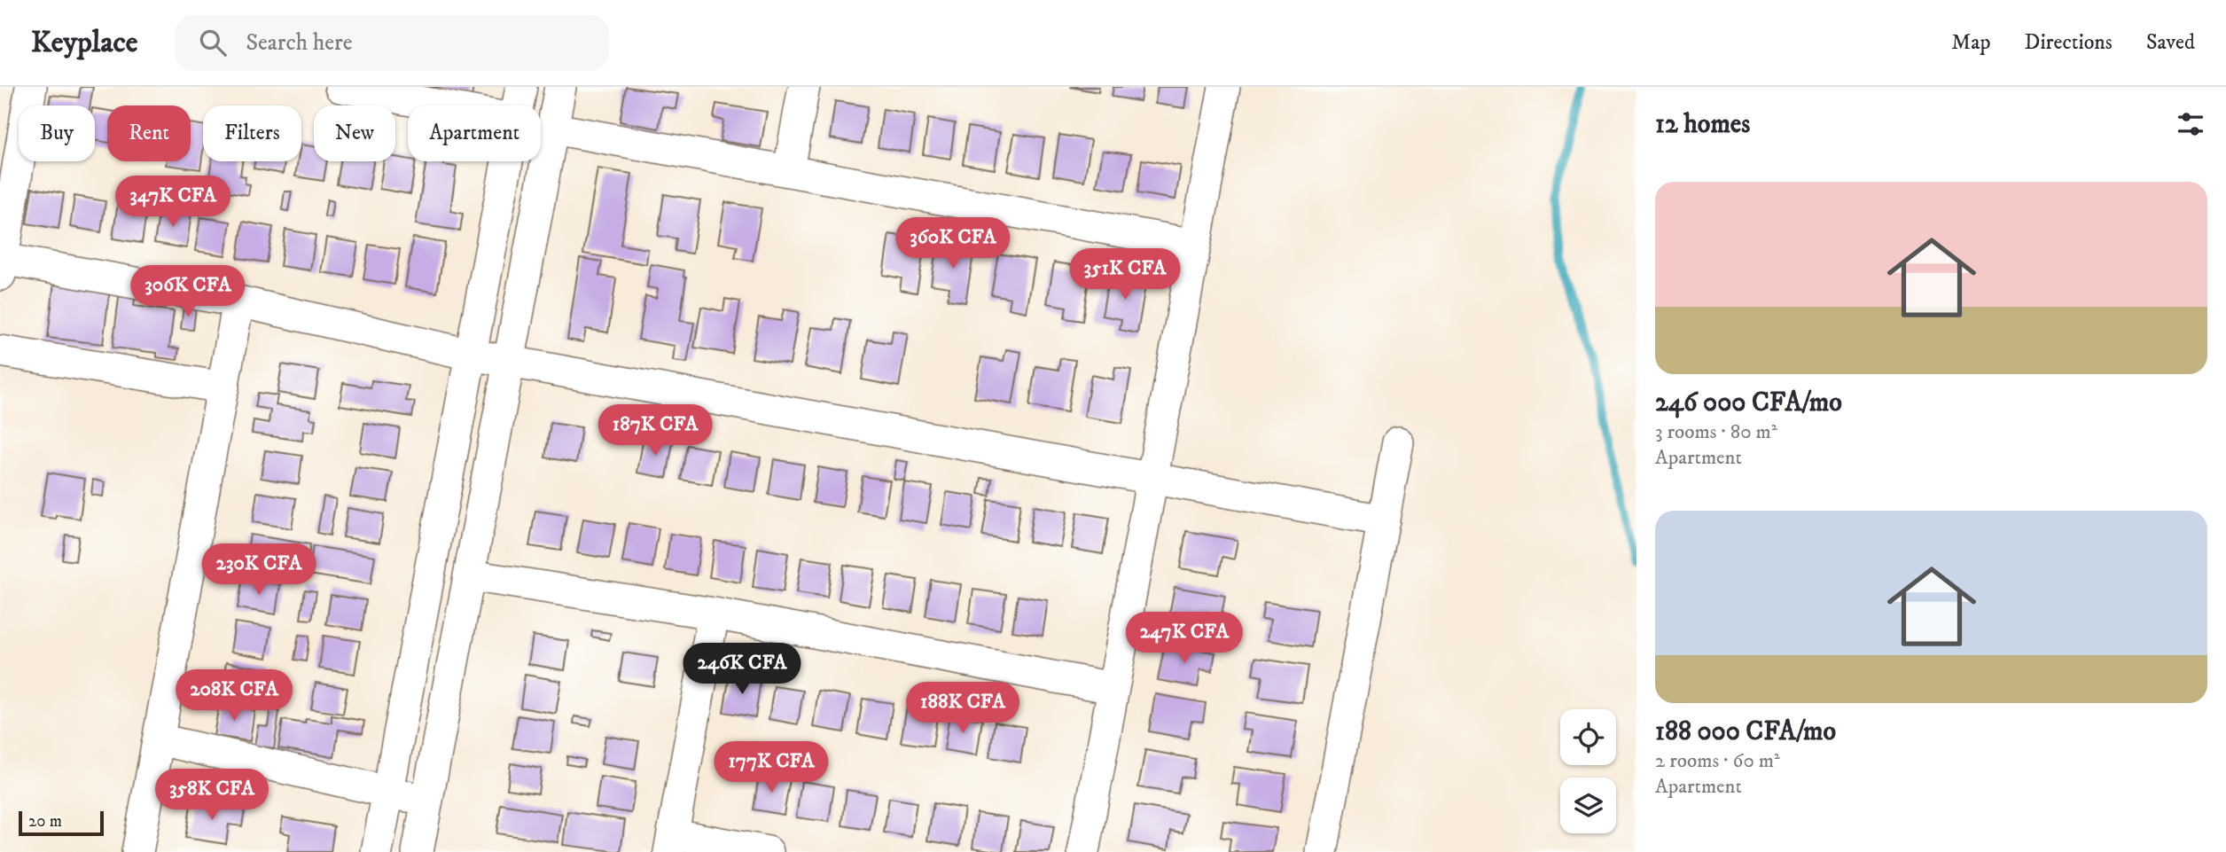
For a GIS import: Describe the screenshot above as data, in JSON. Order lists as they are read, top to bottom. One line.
{"scale_bar":"20 m","page":{"header":"Keyplace","search":"Search here","nav":["Map","Directions","Saved"],"heading":"12 homes","chip":["Buy","Rent","Filters","New","Apartment"],"list":[{"name":"246 000 CFA/mo","note":"3 rooms · 80 m² · Apartment"},{"name":"188 000 CFA/mo","note":"2 rooms · 60 m² · Apartment"}],"price":["347K CFA","360K CFA","351K CFA","306K CFA","187K CFA","230K CFA","247K CFA","246K CFA","208K CFA","188K CFA","177K CFA","358K CFA"],"scale":"20 m"}}
